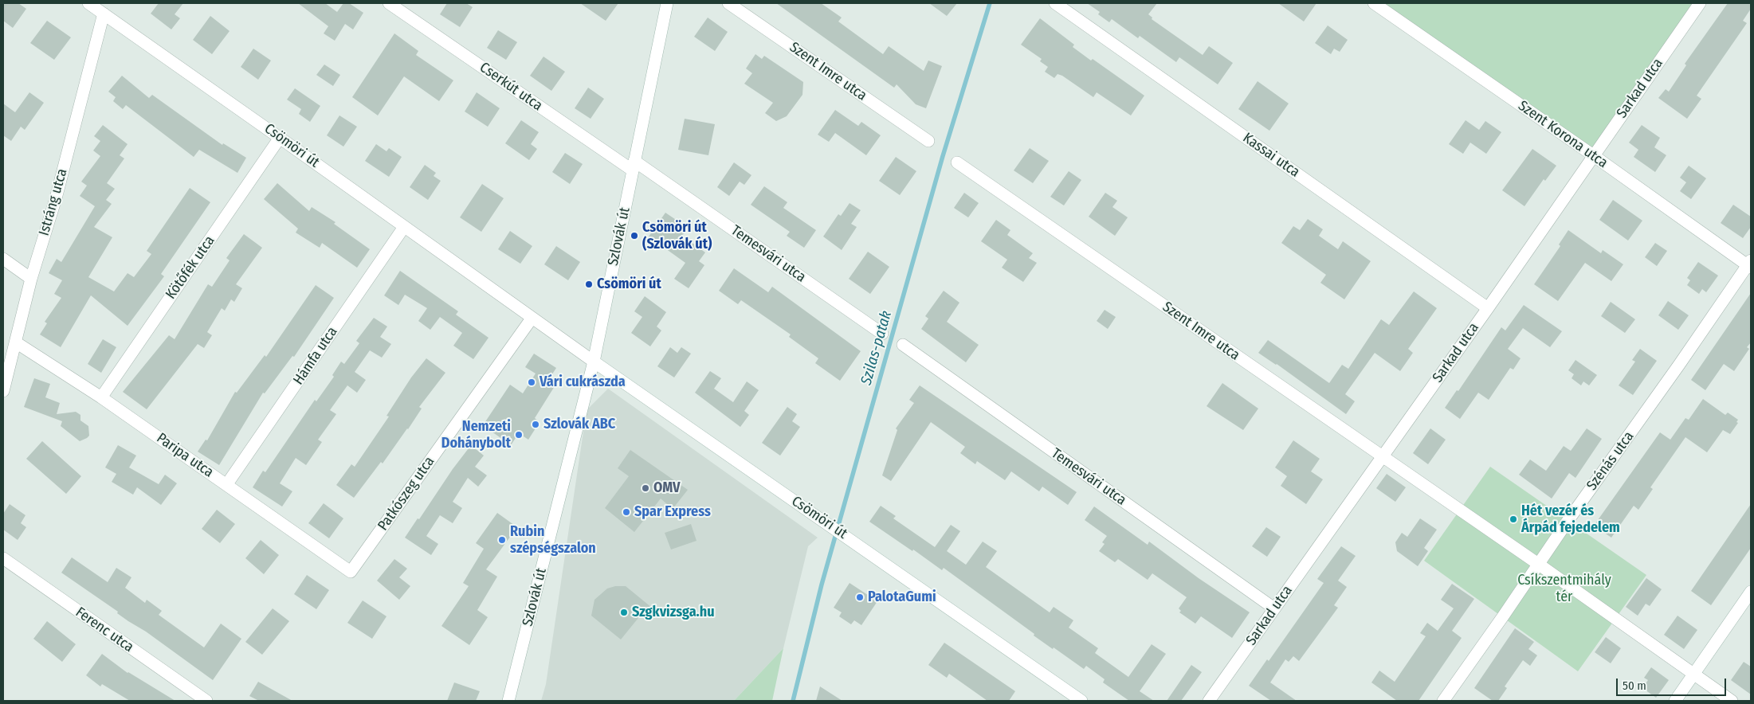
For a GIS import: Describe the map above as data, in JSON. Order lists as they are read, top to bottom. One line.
{"streets":{"street":["Szent Imre utca","Cserkút utca","Sarkad utca","Szent Korona utca","Csömöri út","Kassai utca","Istráng utca","Szlovák út","Temesvári utca","Kötőfék utca","Hámfa utca","Paripa utca","Szénás utca","Patkószeg utca","Ferenc utca"]},"crossings":[["Szent Imre utca","Sarkad utca"],["Szent Imre utca","Szénás utca"],["Cserkút utca","Szlovák út"],["Cserkút utca","Temesvári utca"],["Sarkad utca","Szent Korona utca"],["Sarkad utca","Kassai utca"],["Sarkad utca","Temesvári utca"],["Szent Korona utca","Szénás utca"],["Csömöri út","Istráng utca"],["Csömöri út","Szlovák út"],["Csömöri út","Kötőfék utca"],["Csömöri út","Hámfa utca"],["Csömöri út","Patkószeg utca"],["Istráng utca","Paripa utca"],["Szlovák út","Temesvári utca"],["Kötőfék utca","Paripa utca"],["Hámfa utca","Paripa utca"],["Paripa utca","Patkószeg utca"]],"water":["Szilas-patak"],"parks":["Csíkszentmihály tér"],"places":["Csömöri út (Szlovák út)","Csömöri út","Vári cukrászda","Szlovák ABC","Nemzeti Dohánybolt","OMV","Spar Express","Hét vezér és Árpád fejedelem","Rubin szépségszalon","PalotaGumi","Szgkvizsga.hu"],"scale_bar":"50 m"}
